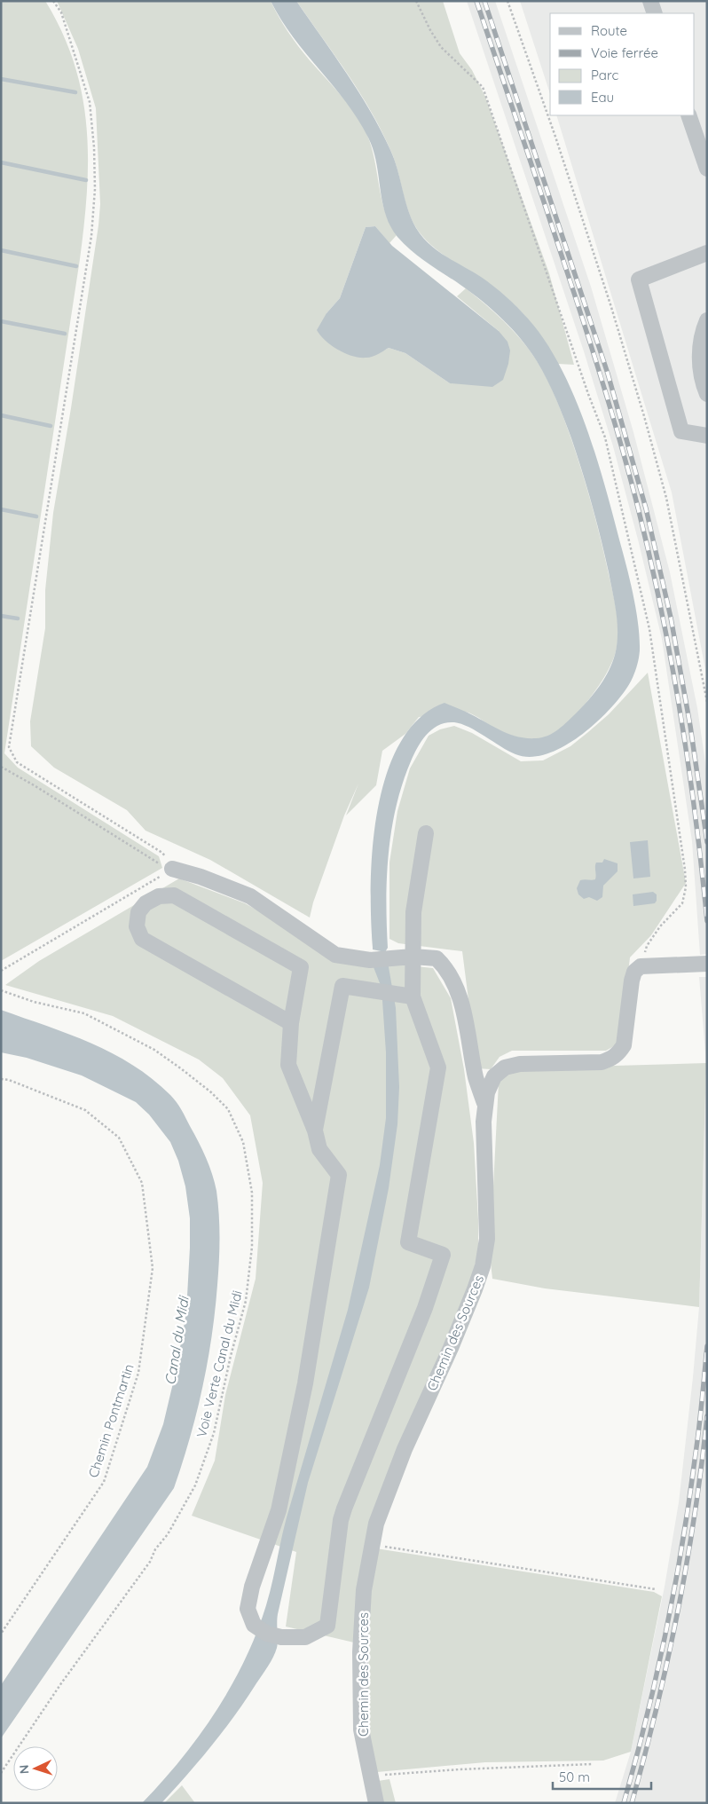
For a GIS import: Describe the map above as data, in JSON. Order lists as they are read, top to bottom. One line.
{"streets":{"street":["Chemin des Sources"],"path":["Voie Verte Canal du Midi","Chemin Pontmartin"]},"water":["Canal du Midi"],"legend":["Route","Voie ferrée","Parc","Eau"],"scale_bar":"50 m","north":"left"}
